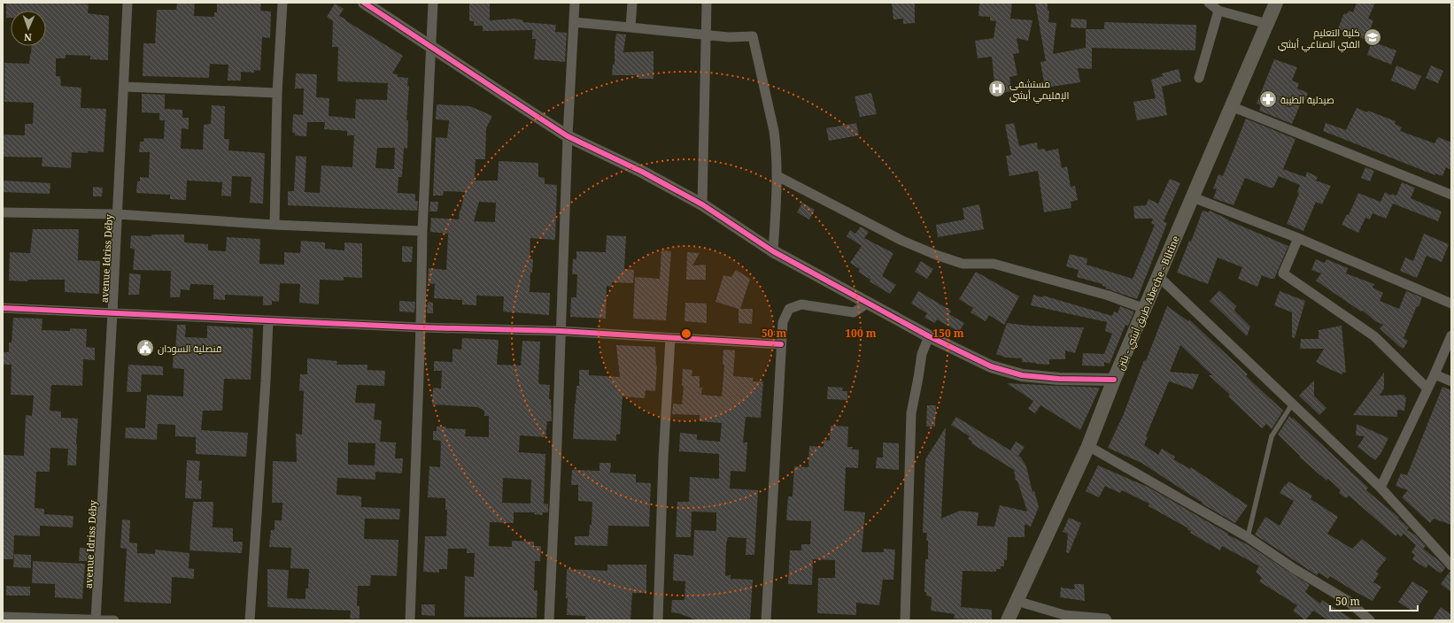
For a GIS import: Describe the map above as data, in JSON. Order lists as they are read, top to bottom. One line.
{"streets":{"main road":["طريق أبشي - بلتن Abeche - Biltine"],"street":["avenue Idriss Déby"]},"places":{"school or university":["كلية التعليم الفني الصناعي أبشي"],"hospital":["مستشفى الإقليمي أبشي"],"pharmacy":["صيدلية الطيبة"],"public building":["قنصلية السودان"]},"scale_bar":"50 m","north":"bottom","rings":["50 m","100 m","150 m"]}
